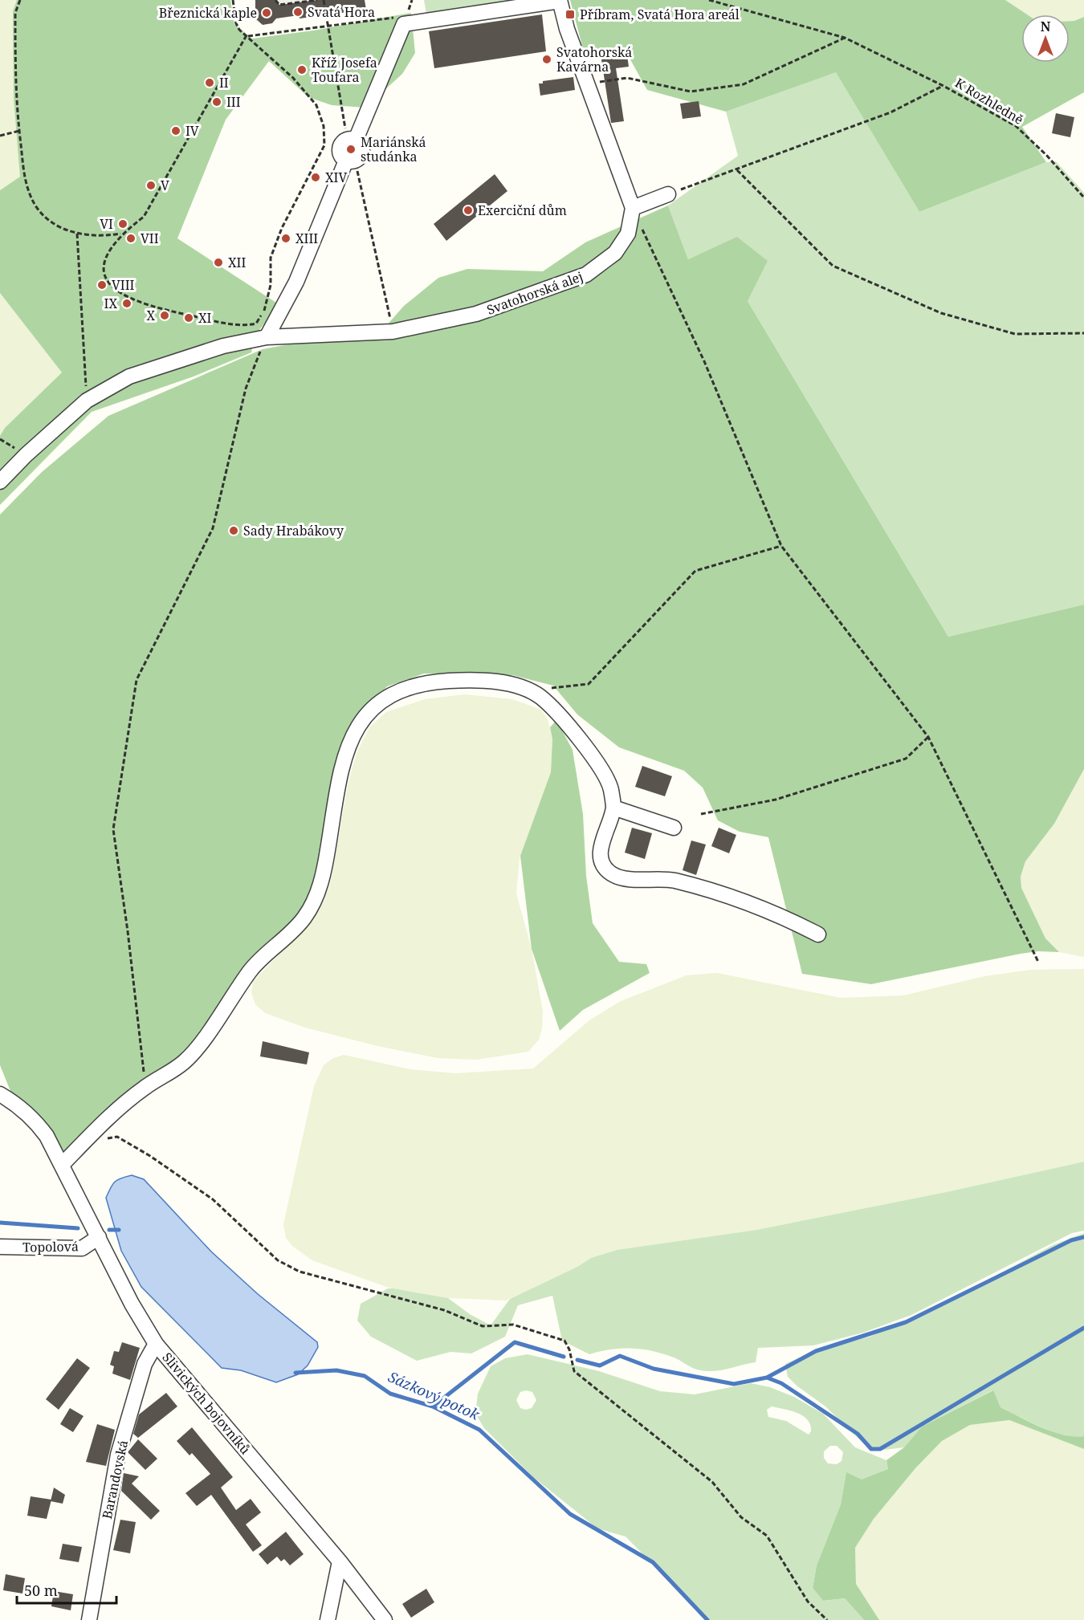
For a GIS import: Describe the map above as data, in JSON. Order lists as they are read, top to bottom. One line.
{"streets":{"street":["Svatohorská alej","Topolová","Slivických bojovníků","Barandovská"],"path":["K Rozhledně"]},"crossings":[["Topolová","Slivických bojovníků"],["Slivických bojovníků","Barandovská"]],"water":["Sázkový potok"],"places":{"other":["Svatá Hora","Březnická kaple","Svatohorská Kavárna","Kříž Josefa Toufara","II","III","IV","Mariánská studánka","XIV","V","Exerciční dům","VI","VII","XIII","XII","VIII","IX","X","XI","Sady Hrabákovy"],"transit":["Příbram, Svatá Hora areál"]},"scale_bar":"50 m","north":"top"}
